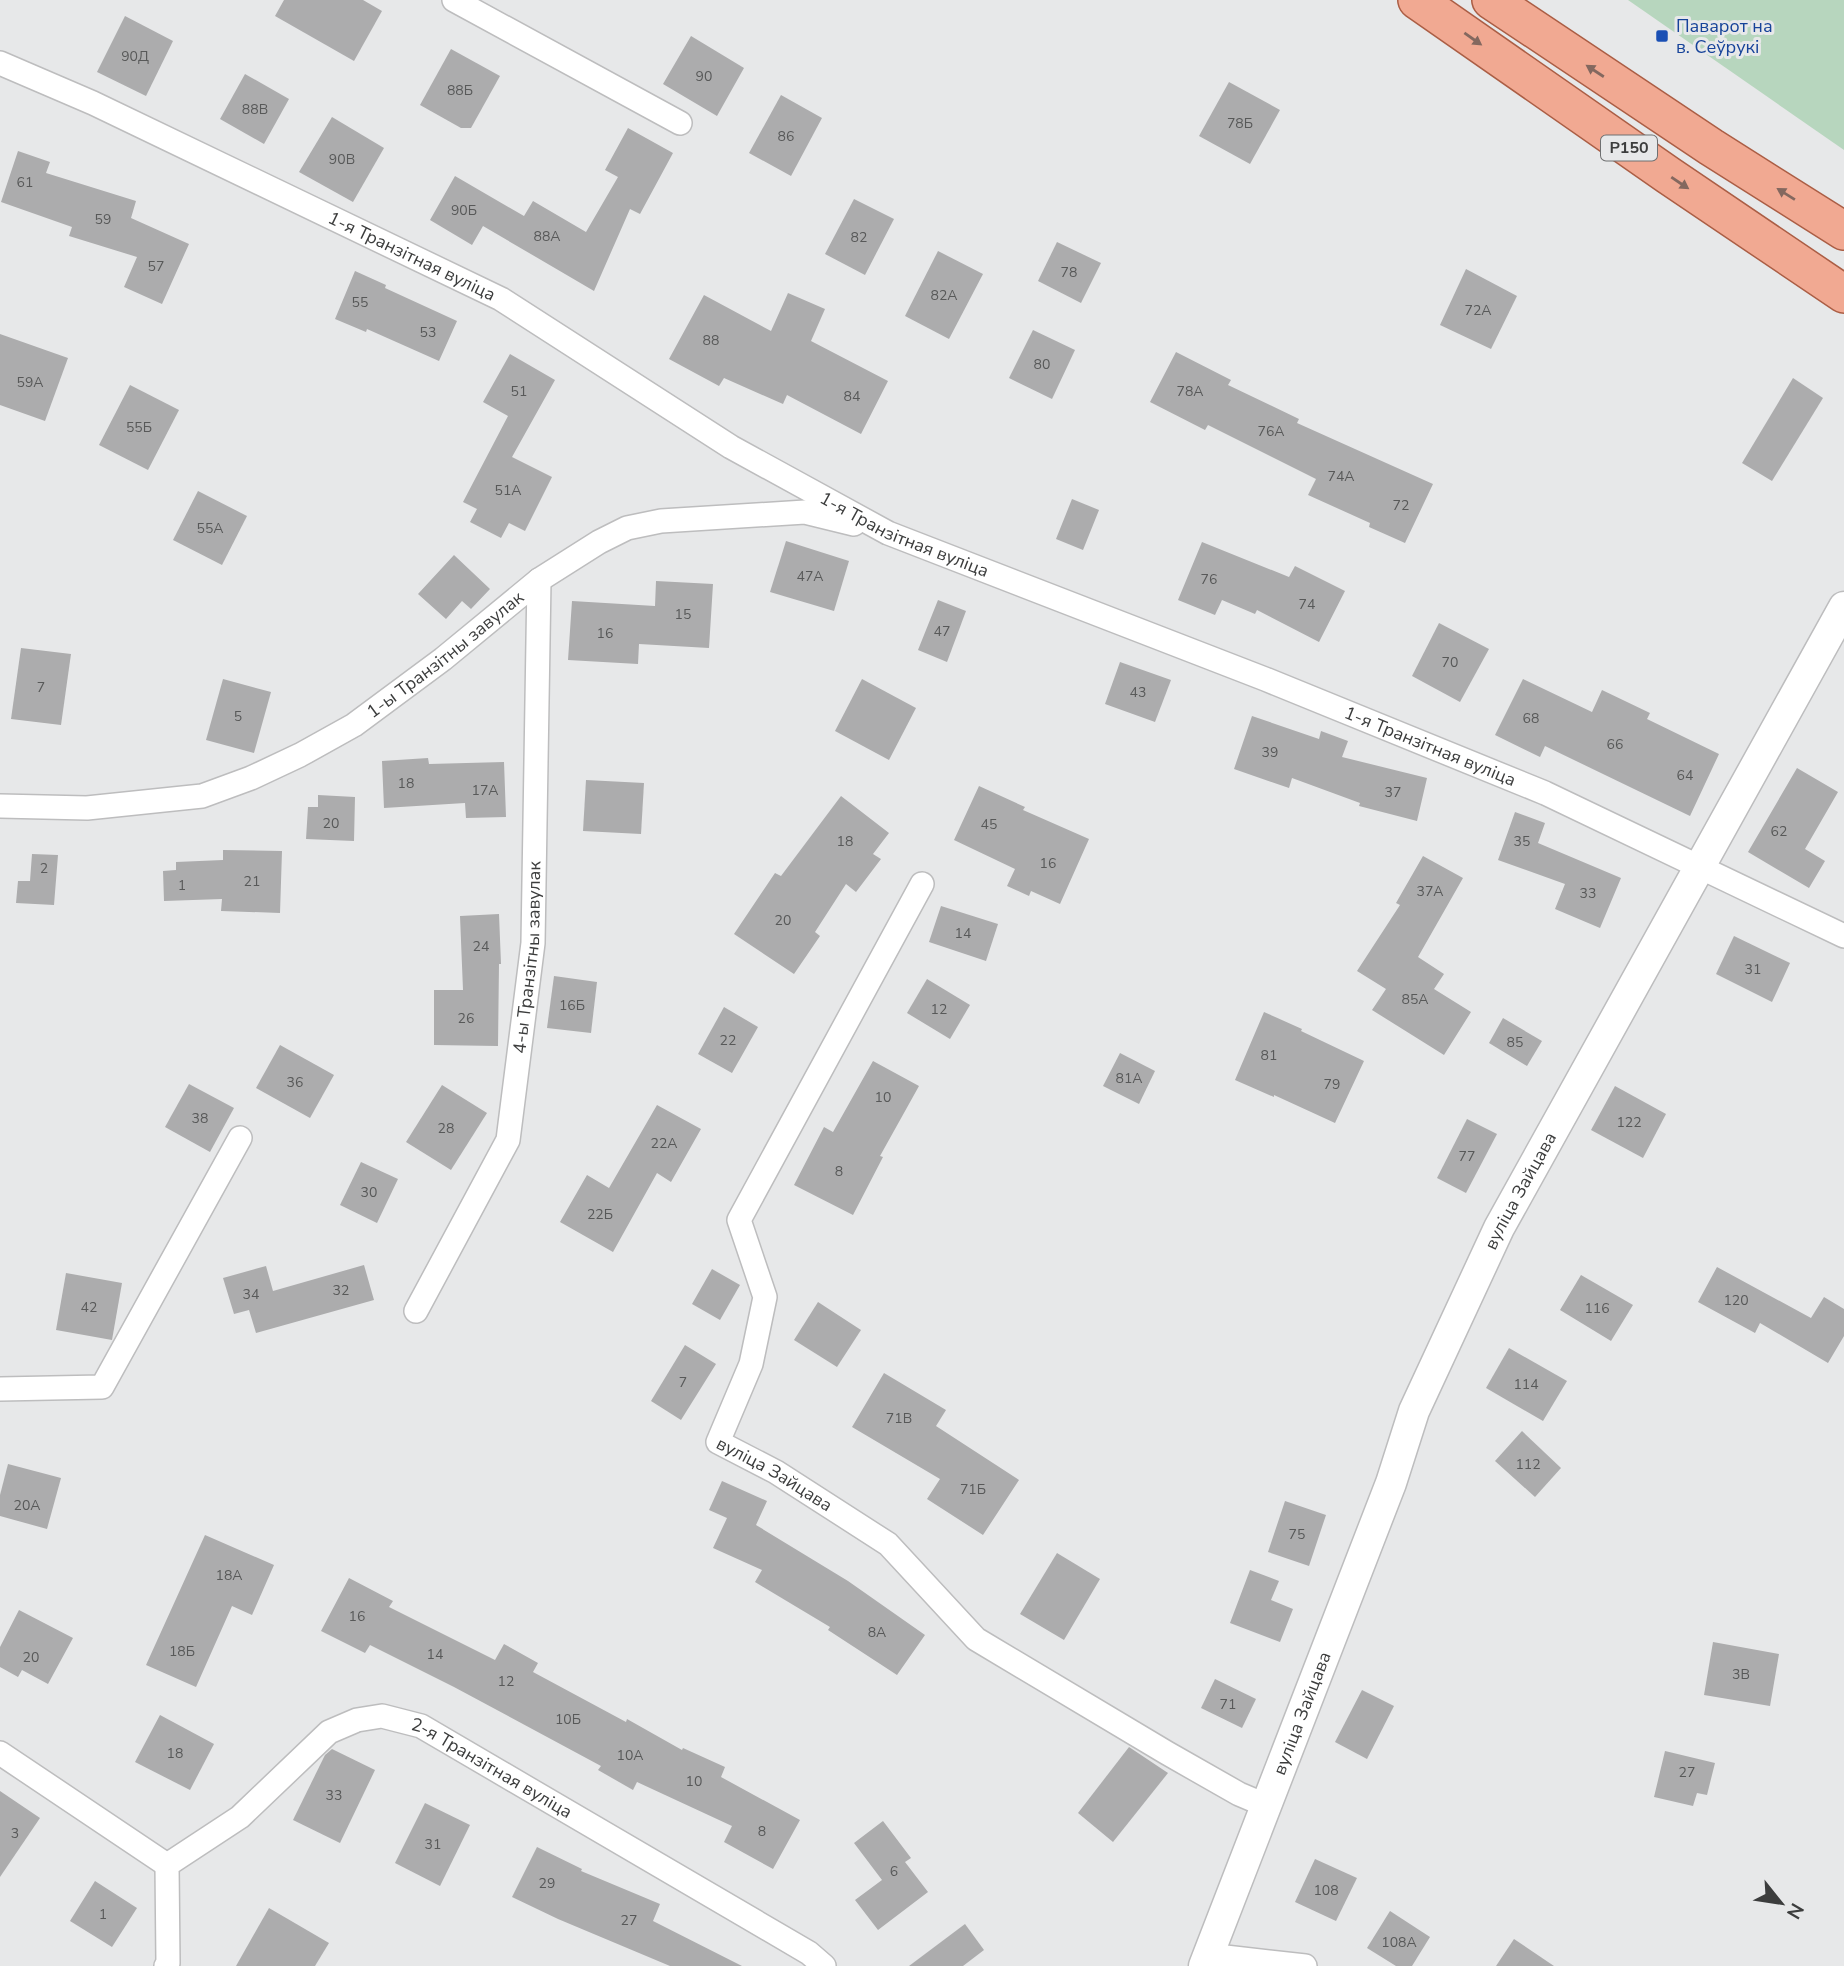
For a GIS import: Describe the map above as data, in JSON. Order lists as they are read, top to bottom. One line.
{"streets":{"main road":["Р150"],"street":["1-я Транзітная вуліца","1-ы Транзітны завулак","4-ы Транзітны завулак","вуліца Зайцава","2-я Транзітная вуліца"]},"crossings":[["1-я Транзітная вуліца","1-ы Транзітны завулак"],["1-я Транзітная вуліца","вуліца Зайцава"],["1-ы Транзітны завулак","4-ы Транзітны завулак"]],"places":{"transit":["Паварот на в. Сеўрукі"]},"house_numbers":["90Д","90","88Б","88В","78Б","86","90В","61","90Б","59","88А","82","57","78","82А","55","72А","53","88","80","59А","51","78А","84","55Б","76А","74А","51А","72","55А","47А","76","74","15","47","16","70","7","43","5","68","66","39","64","18","17А","37","20","45","62","18","35","16","2","21","1","37А","33","20","14","24","31","85А","16Б","12","26","22","85","81","81А","36","79","10","38","122","28","22А","77","8","30","22Б","32","34","120","42","116","7","114","71В","112","71Б","20А","75","18А","16","8А","18Б","14","20","3В","12","71","10Б","18","10А","27","10","33","8","3","31","6","29","108","1","27","108А"],"north":"bottom right"}
